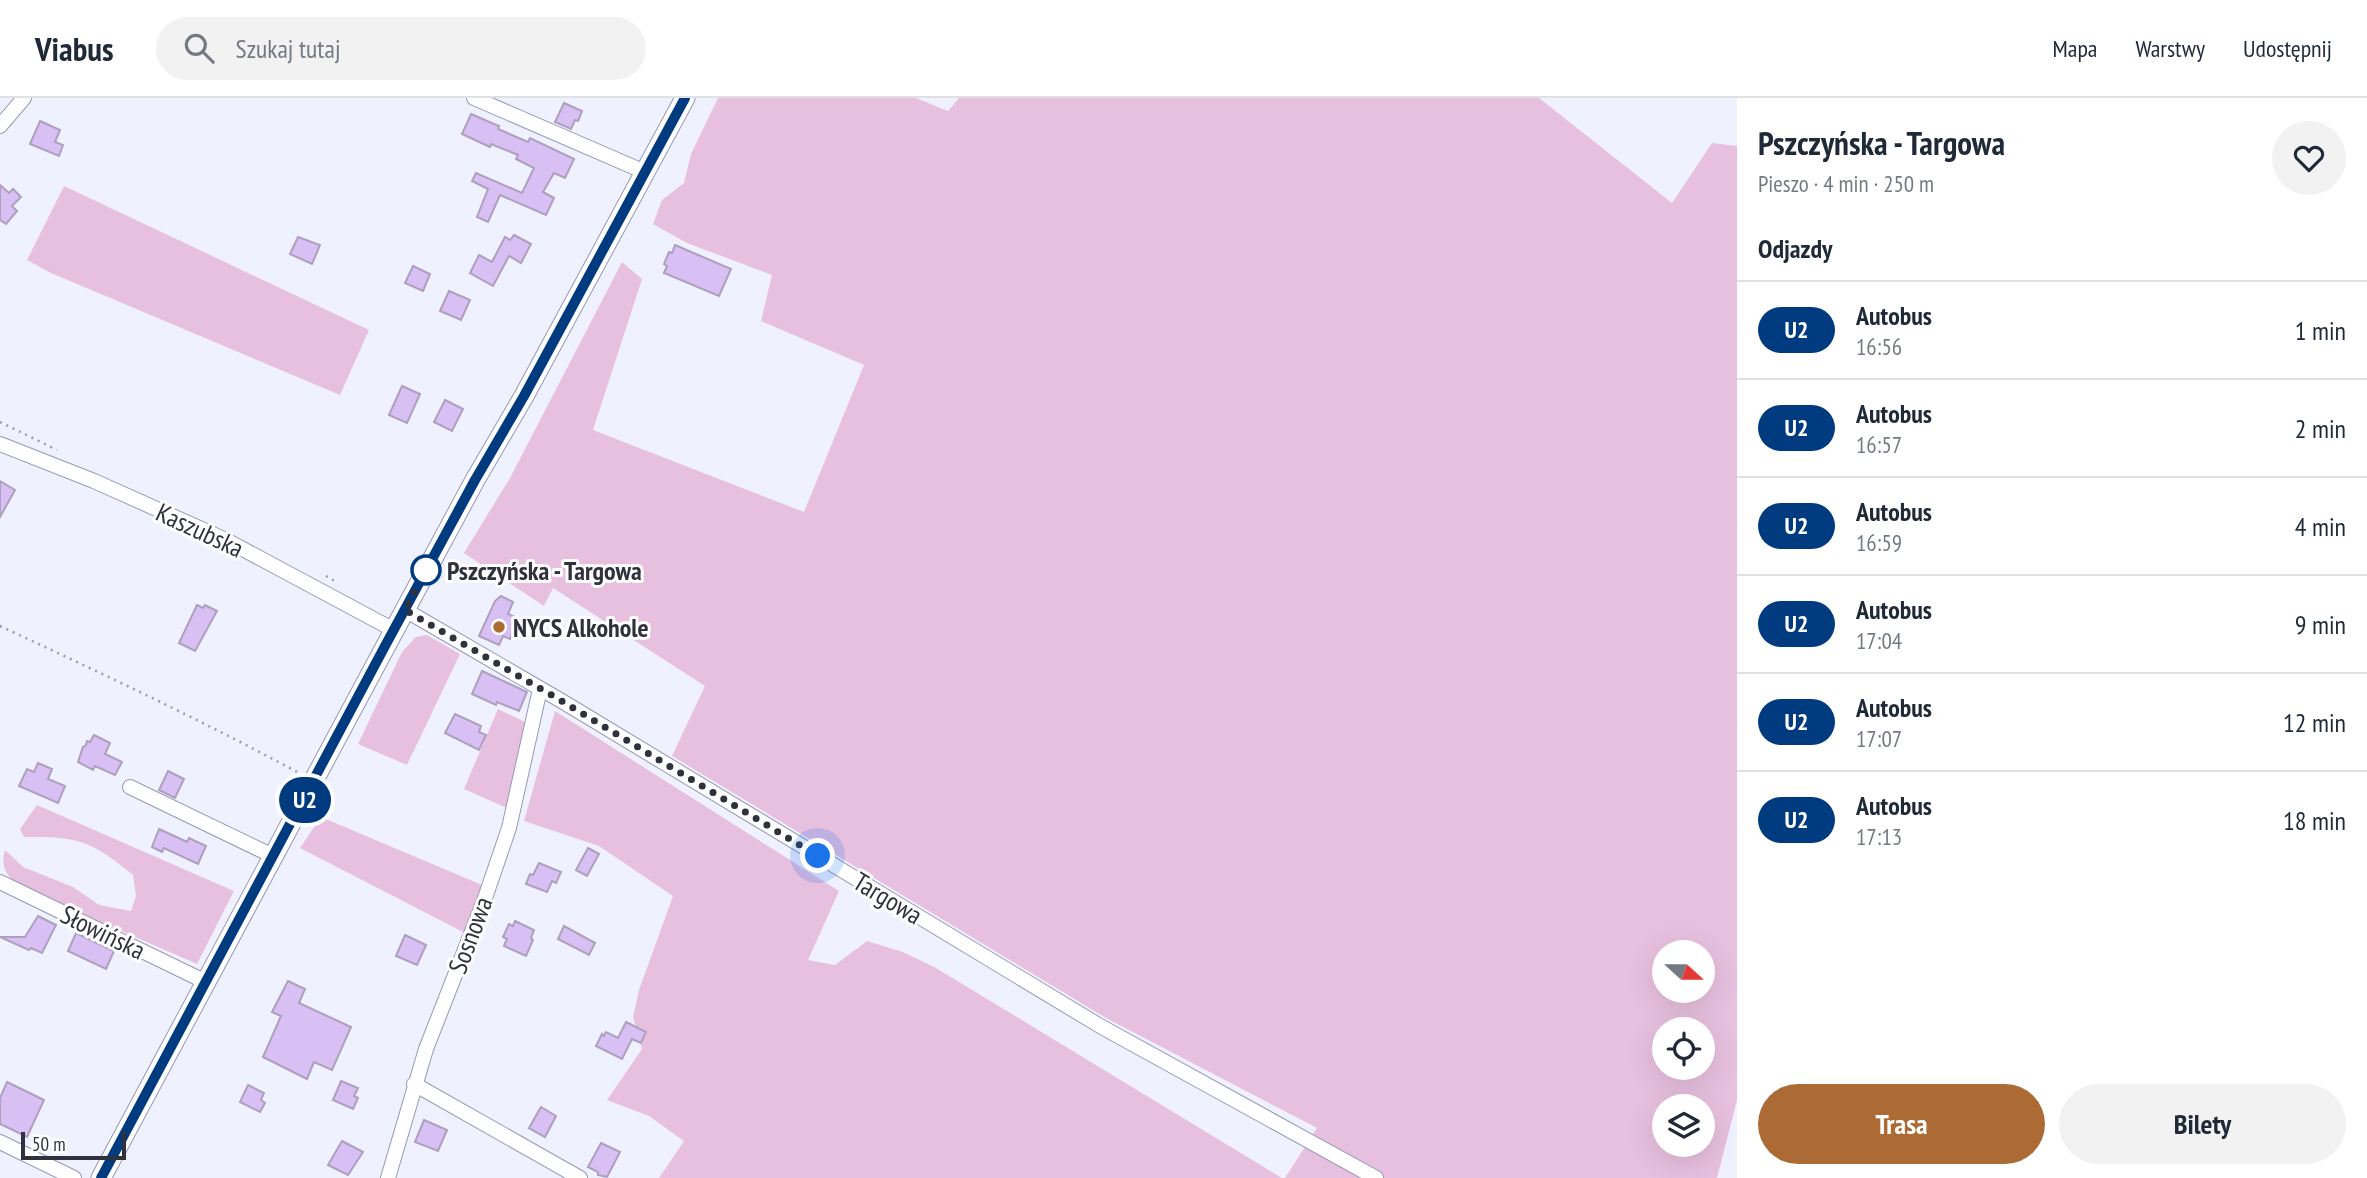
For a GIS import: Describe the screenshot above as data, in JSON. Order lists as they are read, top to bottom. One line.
{"streets":{"street":["Kaszubska","Targowa","Słowińska","Sosnowa"]},"crossings":[["Targowa","Sosnowa"]],"places":["Pszczyńska - Targowa","NYCS Alkohole"],"lines":["bus line U2"],"scale_bar":"50 m","north":"right","page":{"header":"Viabus","search":"Szukaj tutaj","nav":["Mapa","Warstwy","Udostępnij"],"on_map":"U2","heading":[["Pszczyńska - Targowa","Pieszo · 4 min · 250 m"],"Odjazdy"],"list":[{"mark":"U2","name":"Autobus","note":"16:56","value":"1 min"},{"mark":"U2","name":"Autobus","note":"16:57","value":"2 min"},{"mark":"U2","name":"Autobus","note":"16:59","value":"4 min"},{"mark":"U2","name":"Autobus","note":"17:04","value":"9 min"},{"mark":"U2","name":"Autobus","note":"17:07","value":"12 min"},{"mark":"U2","name":"Autobus","note":"17:13","value":"18 min"}],"buttons":["Trasa","Bilety"],"scale":"50 m"}}
